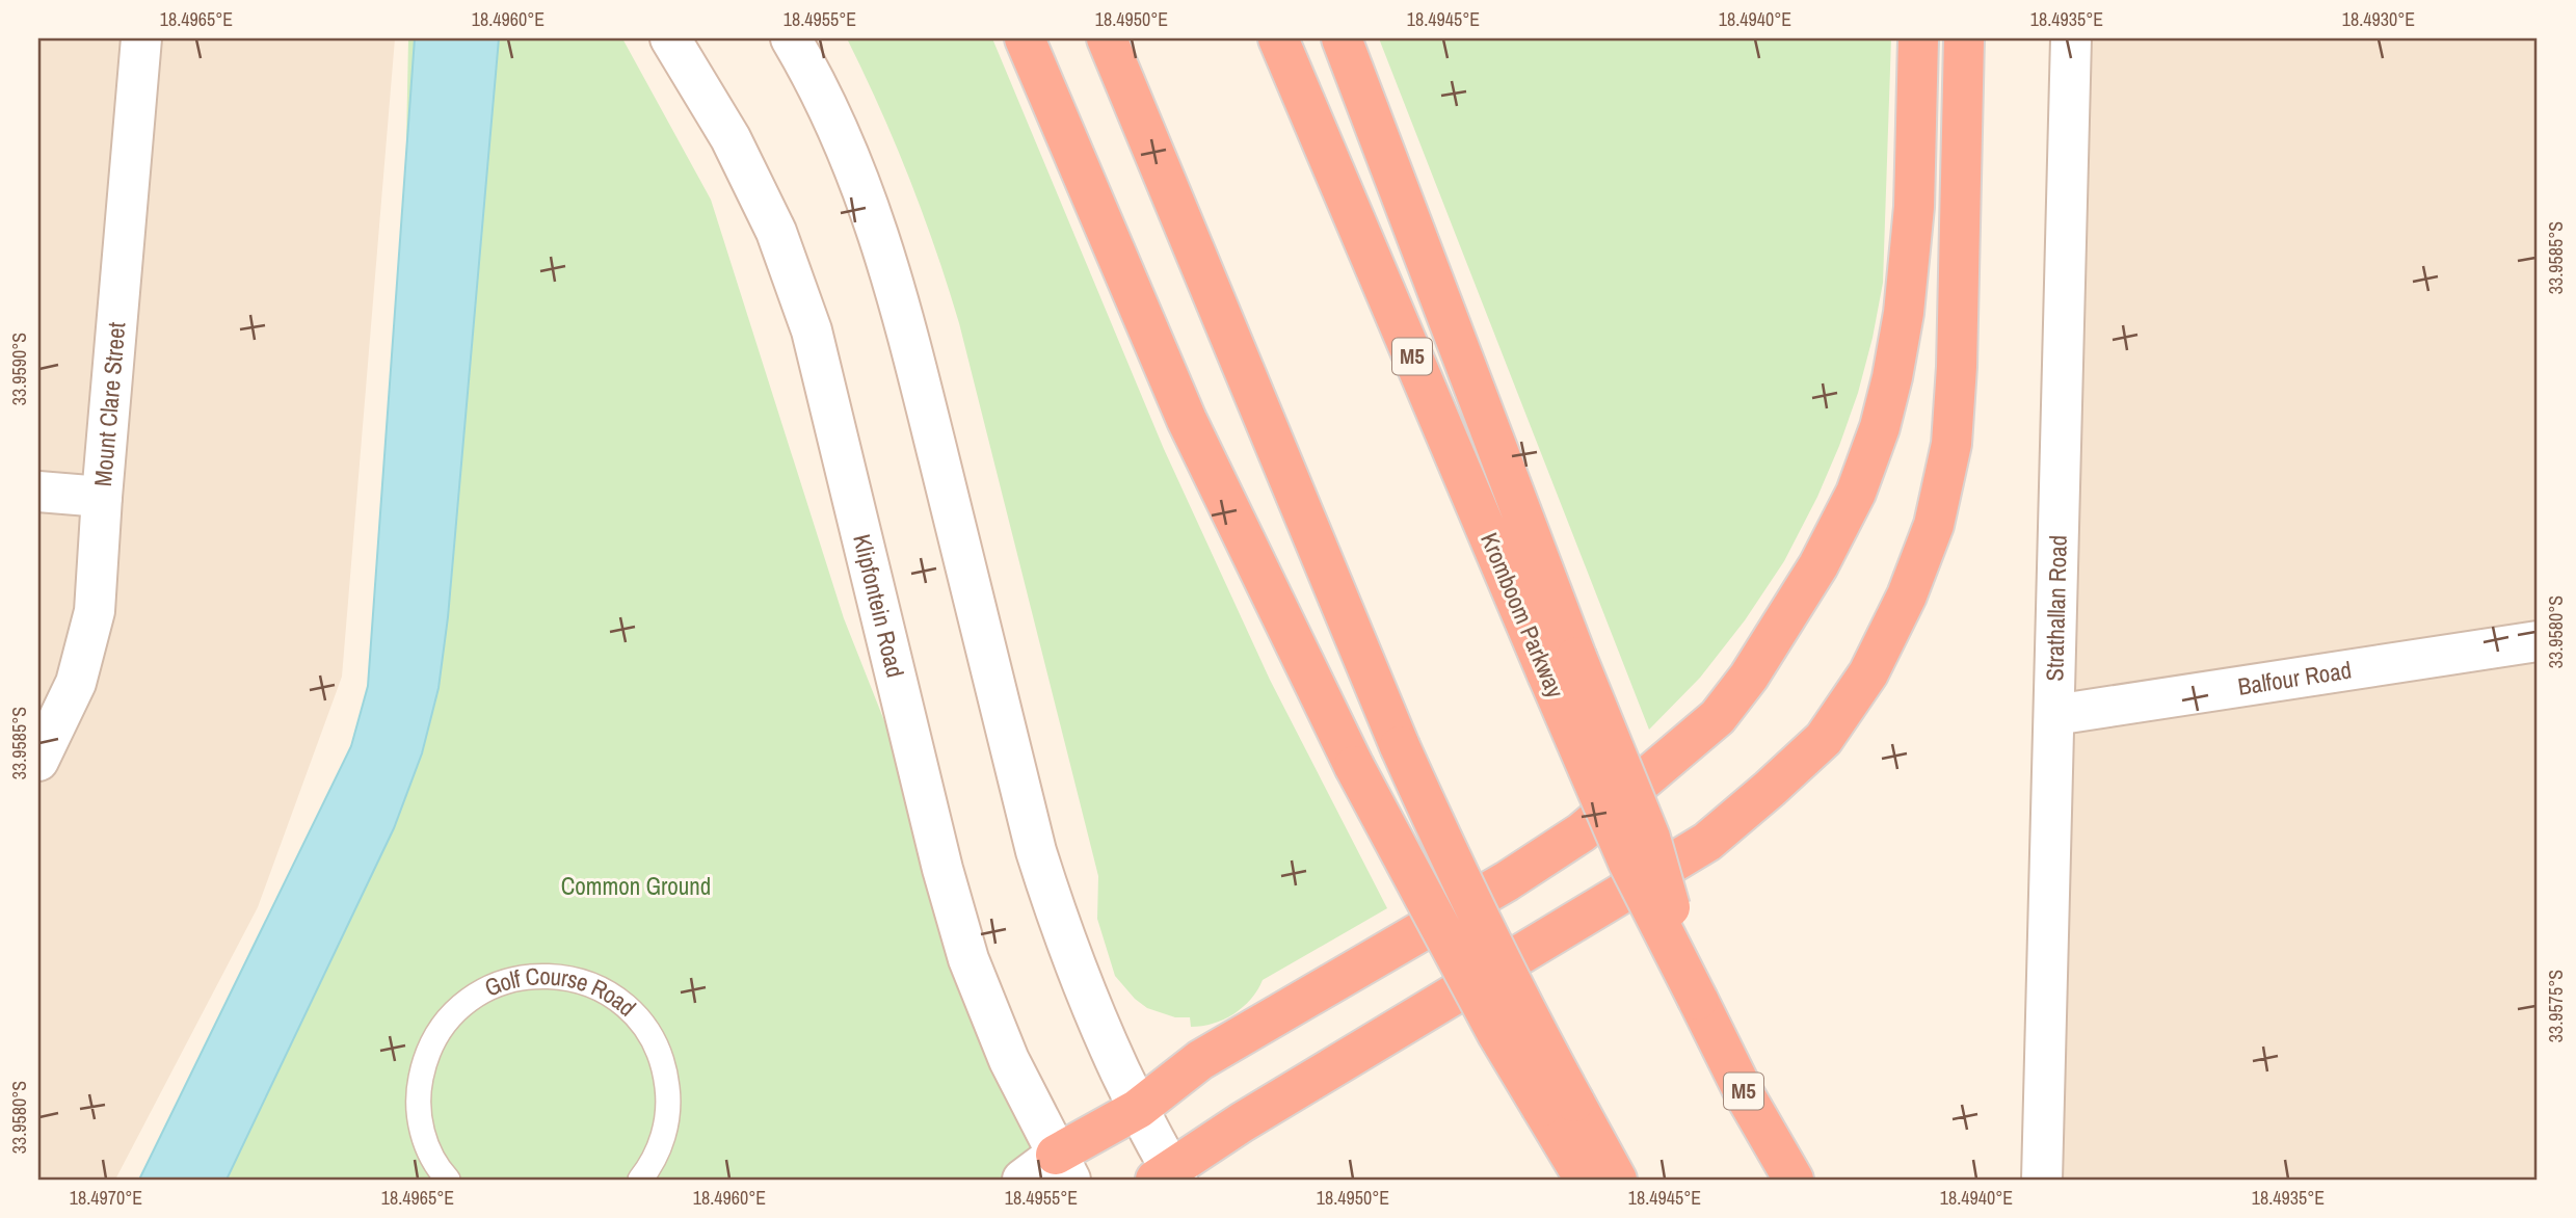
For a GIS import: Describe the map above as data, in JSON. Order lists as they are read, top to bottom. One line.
{"streets":{"highway":["M5","Kromboom Parkway"],"street":["Mount Clare Street","Klipfontein Road","Strathallan Road","Balfour Road"],"lane":["Golf Course Road"]},"crossings":[["Strathallan Road","Balfour Road"]],"parks":["Common Ground"],"coordinates":["18.4965°E","18.4960°E","18.4955°E","18.4950°E","18.4945°E","18.4940°E","18.4935°E","18.4930°E","33.9585°S","33.9590°S","33.9580°S","33.9575°S","18.4970°E"]}
